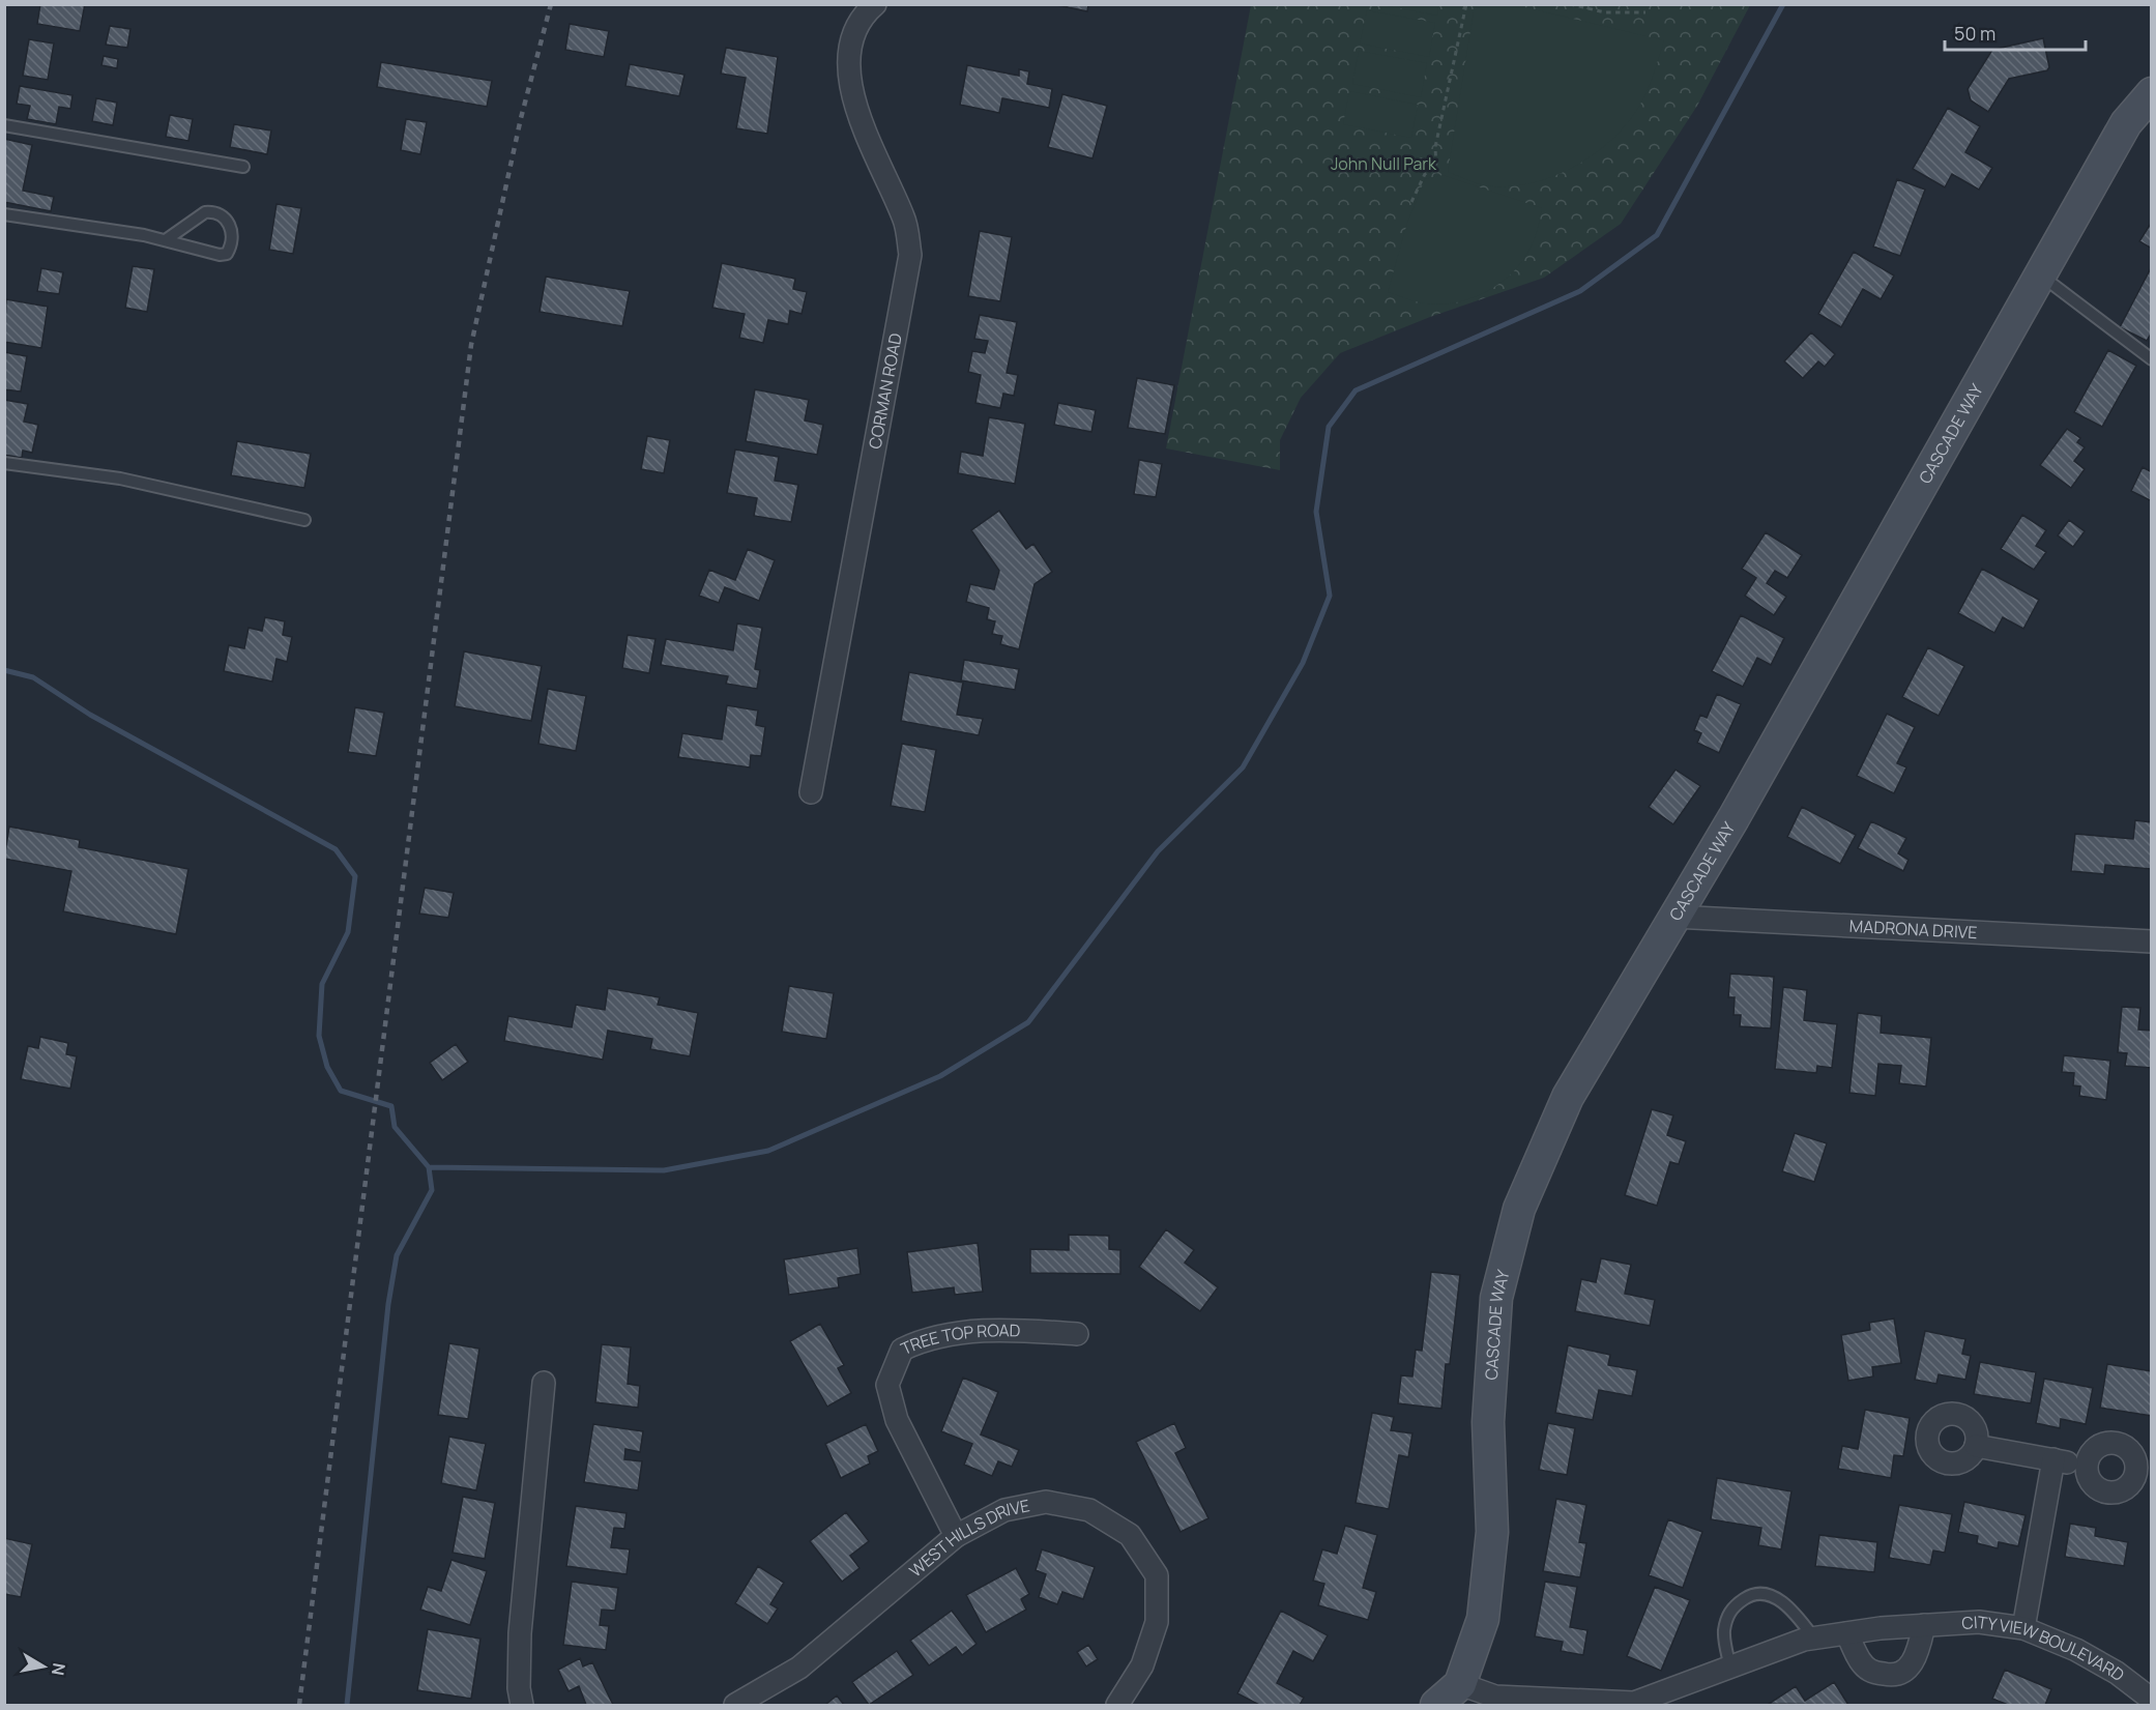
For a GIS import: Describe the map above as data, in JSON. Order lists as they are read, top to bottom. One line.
{"streets":{"street":["CORMAN ROAD","CASCADE WAY","MADRONA DRIVE","TREE TOP ROAD","WEST HILLS DRIVE","CITY VIEW BOULEVARD"]},"crossings":[["CASCADE WAY","MADRONA DRIVE"],["CASCADE WAY","CITY VIEW BOULEVARD"],["TREE TOP ROAD","WEST HILLS DRIVE"]],"parks":["John Null Park"],"scale_bar":"50 m","north":"right"}
